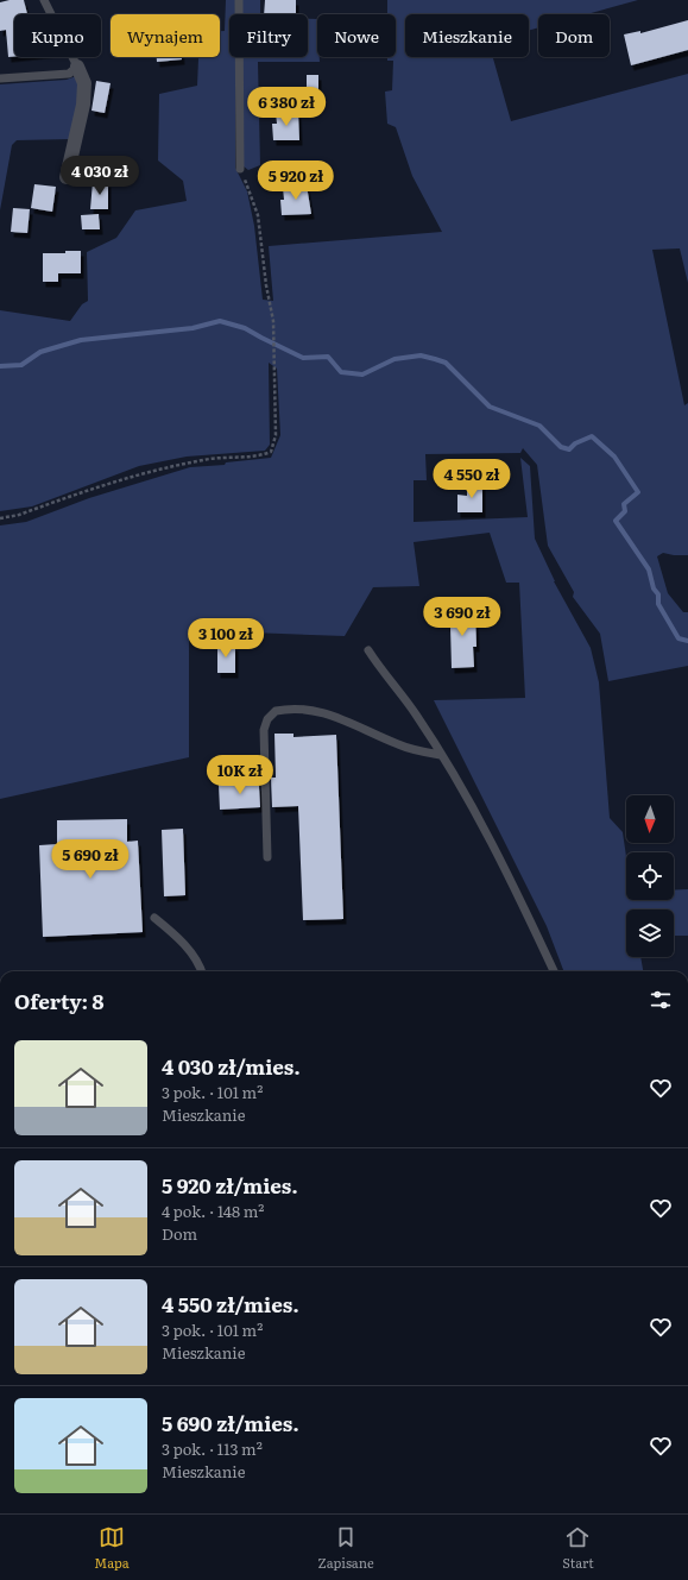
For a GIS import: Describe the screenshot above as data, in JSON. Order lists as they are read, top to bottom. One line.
{"north":"bottom","page":{"chip":["Kupno","Wynajem","Filtry","Nowe","Mieszkanie","Dom"],"price":["6 380 zł","4 030 zł","5 920 zł","4 550 zł","3 690 zł","3 100 zł","10K zł","5 690 zł"],"heading":"Oferty: 8","list":[{"name":"4 030 zł/mies.","note":"3 pok. · 101 m² · Mieszkanie"},{"name":"5 920 zł/mies.","note":"4 pok. · 148 m² · Dom"},{"name":"4 550 zł/mies.","note":"3 pok. · 101 m² · Mieszkanie"},{"name":"5 690 zł/mies.","note":"3 pok. · 113 m² · Mieszkanie"}],"tabs":["Mapa","Zapisane","Start"]}}
